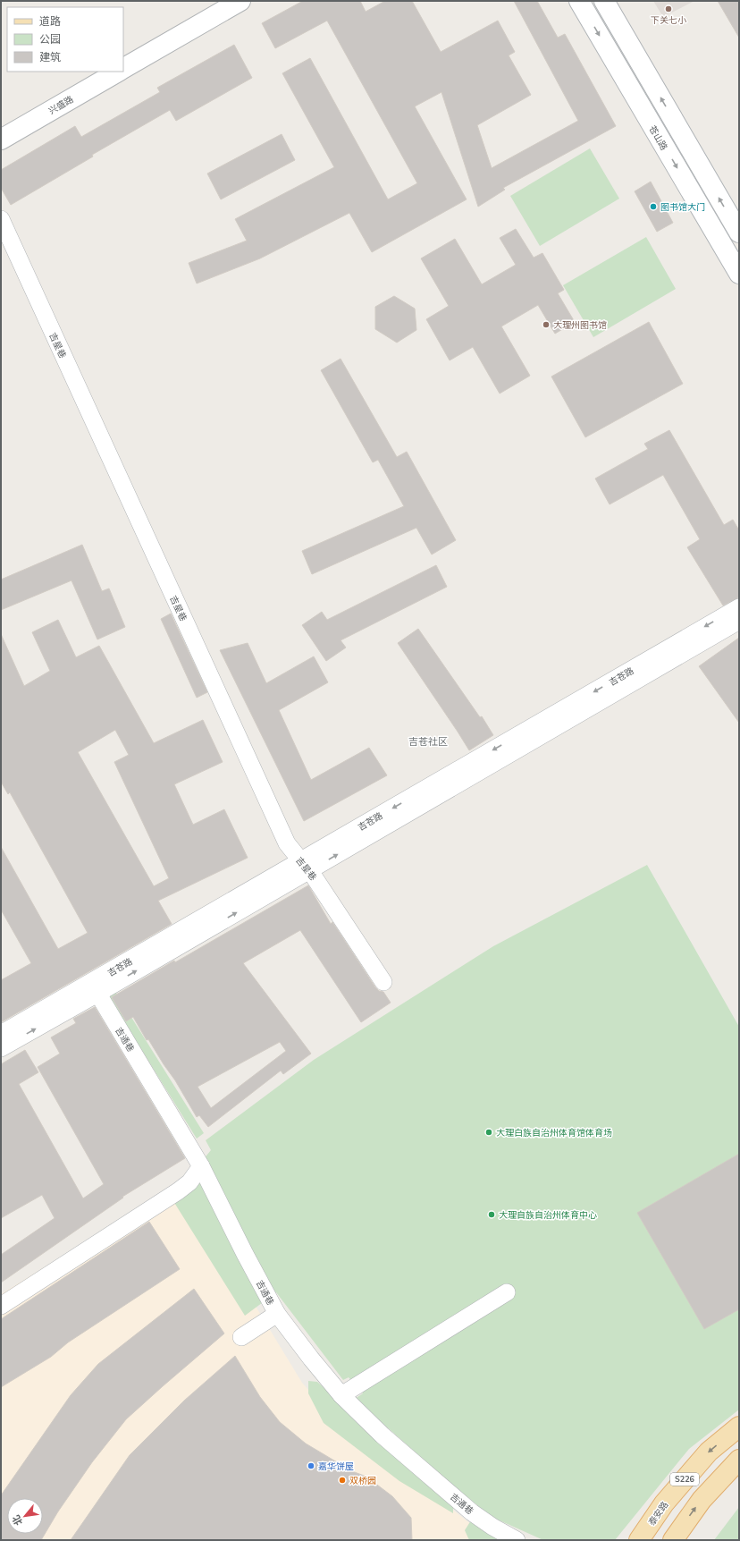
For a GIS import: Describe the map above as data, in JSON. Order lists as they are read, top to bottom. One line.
{"streets":{"main road":["兴盛路","苍山路","S226","泰安路"],"street":["吉星巷","吉苍路","吉通巷"]},"crossings":[["吉星巷","吉苍路"],["吉苍路","吉通巷"]],"districts":["吉苍社区"],"places":["下关七小","图书馆大门","大理州图书馆","大理白族自治州体育馆体育场","大理自族自治州体育中心","嘉华饼屋","双桥园"],"legend":["道路","公园","建筑"],"north":"bottom left"}
